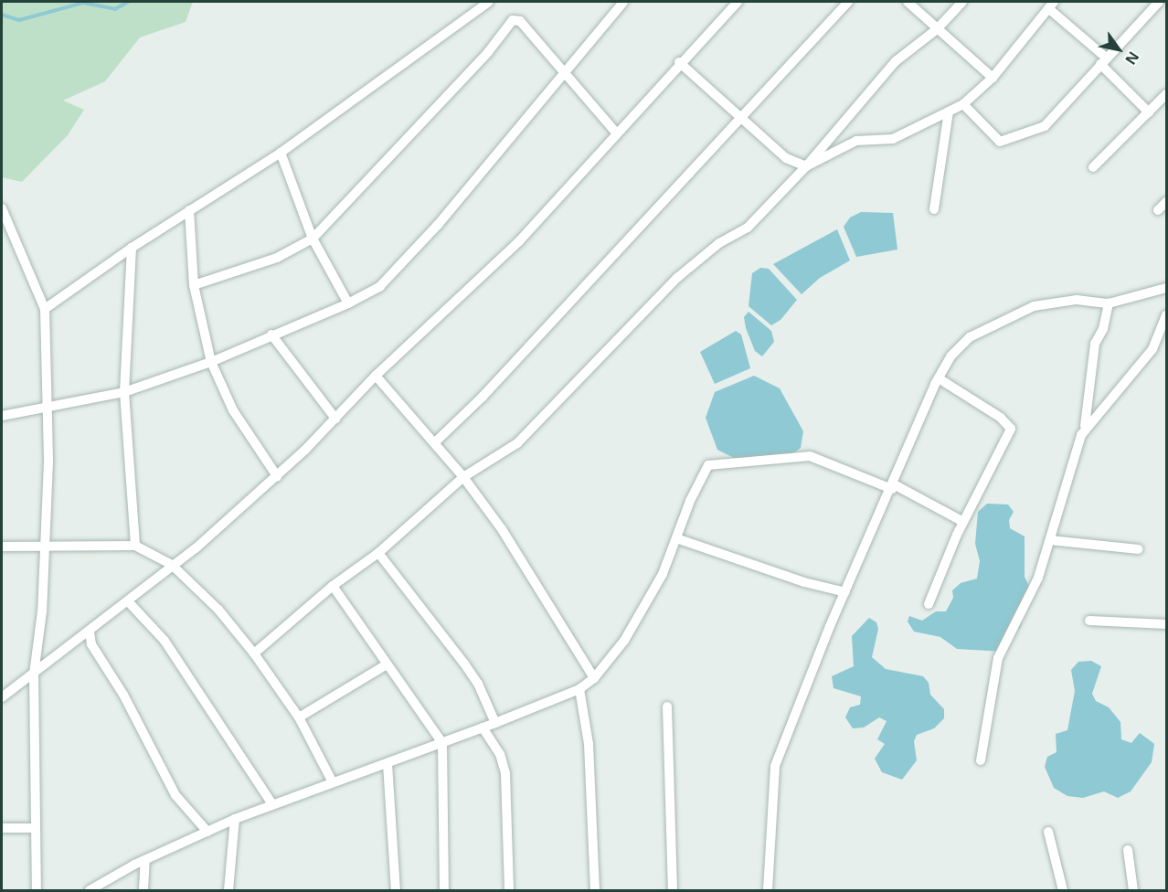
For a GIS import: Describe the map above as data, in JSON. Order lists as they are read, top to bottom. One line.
{"north":"bottom right"}
